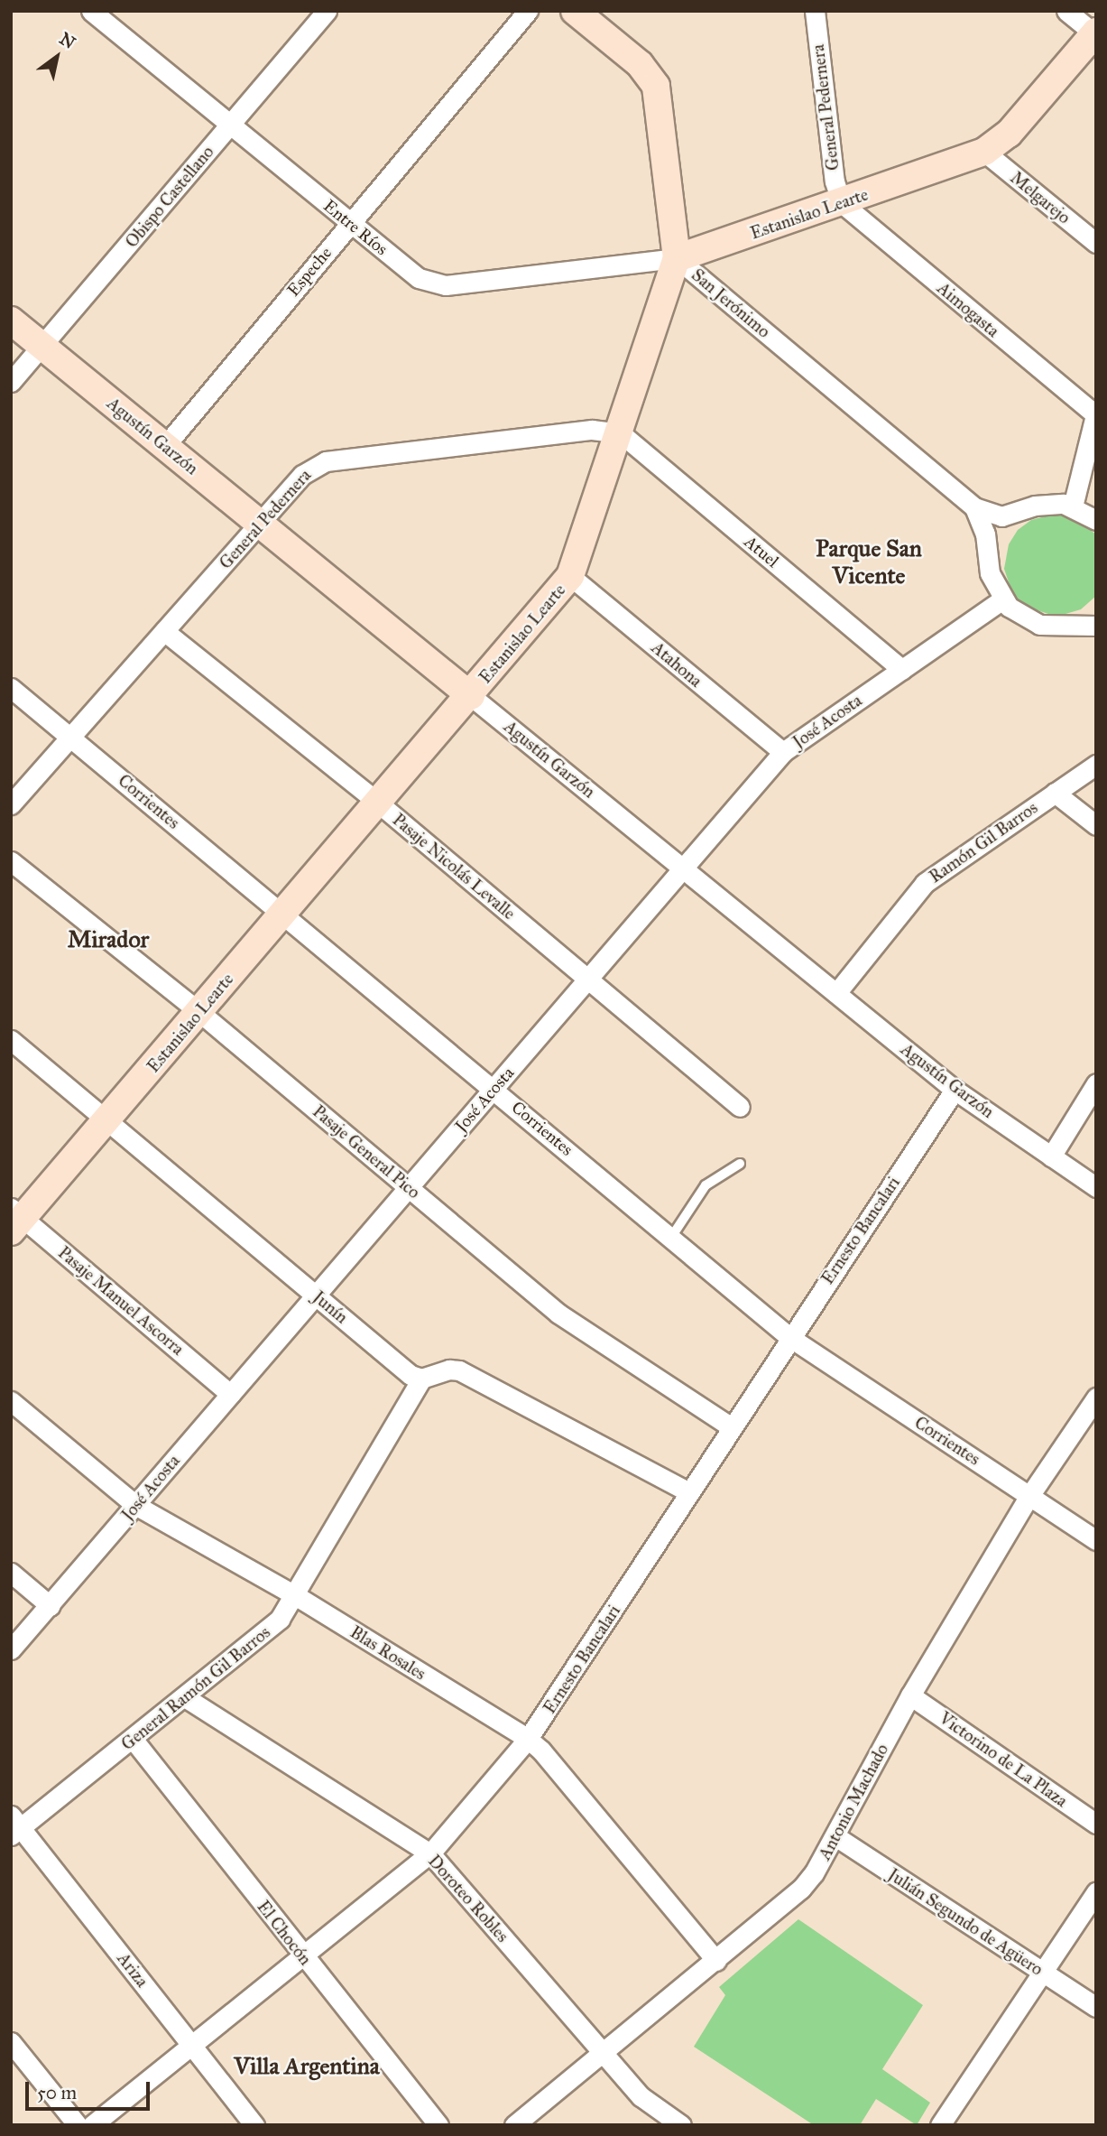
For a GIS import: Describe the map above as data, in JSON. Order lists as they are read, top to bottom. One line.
{"streets":{"main road":["Estanislao Learte","San Jerónimo","Agustín Garzón"],"street":["General Pedernera","Obispo Castellano","Melgarejo","Entre Ríos","Espeche","Aimogasta","Atuel","Atahona","José Acosta","Corrientes","Ramón Gil Barros","Pasaje Nicolás Levalle","Pasaje General Pico","Ernesto Bancalari","Pasaje Manuel Ascorra","Junín","Blas Rosales","General Ramón Gil Barros","Victorino de La Plaza","Antonio Machado","Doroteo Robles","Julián Segundo de Agüero","El Chocón","Ariza"]},"crossings":[["General Pedernera","Estanislao Learte"],["General Pedernera","Aimogasta"],["General Pedernera","Agustín Garzón"],["General Pedernera","Atuel"],["General Pedernera","Corrientes"],["General Pedernera","Pasaje Nicolás Levalle"],["Obispo Castellano","Entre Ríos"],["Obispo Castellano","Agustín Garzón"],["Melgarejo","Estanislao Learte"],["Estanislao Learte","Entre Ríos"],["Estanislao Learte","San Jerónimo"],["Estanislao Learte","Aimogasta"],["Estanislao Learte","Agustín Garzón"],["Estanislao Learte","Atuel"],["Estanislao Learte","Atahona"],["Estanislao Learte","Corrientes"],["Estanislao Learte","Pasaje Nicolás Levalle"],["Estanislao Learte","Pasaje General Pico"],["Estanislao Learte","Pasaje Manuel Ascorra"],["Estanislao Learte","Junín"],["Entre Ríos","Espeche"],["Entre Ríos","San Jerónimo"],["Espeche","Agustín Garzón"],["Agustín Garzón","José Acosta"],["Agustín Garzón","Ramón Gil Barros"],["Agustín Garzón","Ernesto Bancalari"],["Atuel","José Acosta"],["Atahona","José Acosta"],["José Acosta","Corrientes"],["José Acosta","Pasaje Nicolás Levalle"],["José Acosta","Pasaje General Pico"],["José Acosta","Pasaje Manuel Ascorra"],["José Acosta","Junín"],["José Acosta","Blas Rosales"],["Corrientes","Ernesto Bancalari"],["Corrientes","Antonio Machado"],["Pasaje General Pico","Ernesto Bancalari"],["Ernesto Bancalari","Blas Rosales"],["Ernesto Bancalari","Doroteo Robles"],["Ernesto Bancalari","El Chocón"],["Ernesto Bancalari","Ariza"],["Junín","General Ramón Gil Barros"],["Blas Rosales","General Ramón Gil Barros"],["Blas Rosales","Antonio Machado"],["General Ramón Gil Barros","Doroteo Robles"],["General Ramón Gil Barros","El Chocón"],["General Ramón Gil Barros","Ariza"],["Victorino de La Plaza","Antonio Machado"],["Antonio Machado","Doroteo Robles"],["Antonio Machado","Julián Segundo de Agüero"]],"districts":["Parque San Vicente","Mirador","Villa Argentina"],"scale_bar":"50 m","north":"top right"}
